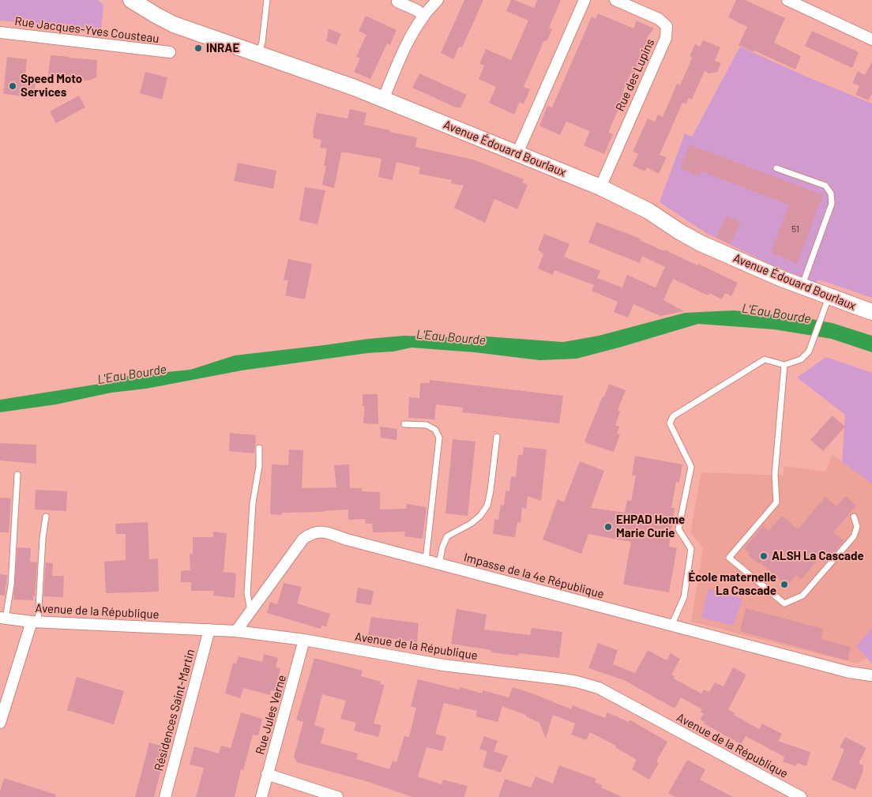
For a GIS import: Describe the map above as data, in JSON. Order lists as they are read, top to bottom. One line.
{"streets":{"street":["Rue Jacques-Yves Cousteau","Rue des Lupins","Avenue Édouard Bourlaux","Impasse de la 4e République","Avenue de la République","Résidences Saint-Martin","Rue Jules Verne"]},"crossings":[["Rue des Lupins","Avenue Édouard Bourlaux"],["Impasse de la 4e République","Avenue de la République"],["Avenue de la République","Résidences Saint-Martin"],["Avenue de la République","Rue Jules Verne"]],"water":["L'Eau Bourde"],"places":["INRAE","Speed Moto Services","EHPAD Home Marie Curie","ALSH La Cascade","École maternelle La Cascade"],"house_numbers":["51"]}
